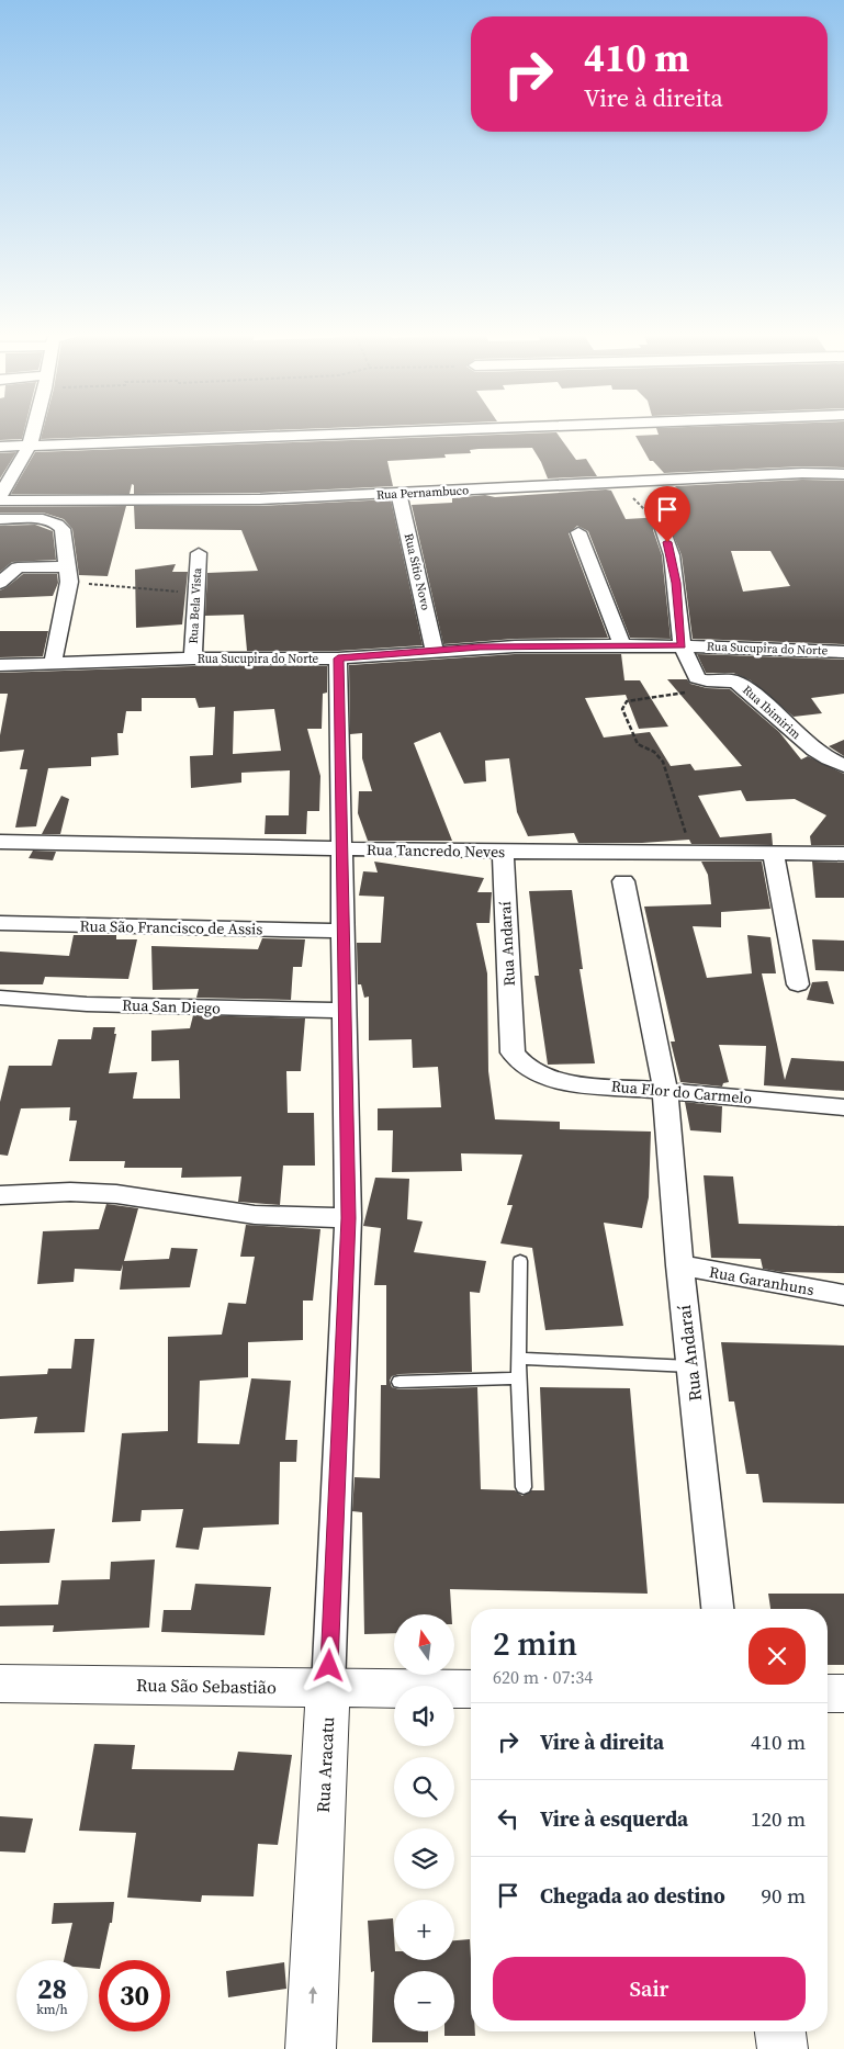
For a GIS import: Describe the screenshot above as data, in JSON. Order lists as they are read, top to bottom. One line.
{"streets":{"street":["Rua Pernambuco","Rua Sítio Novo","Rua Bela Vista","Rua Sucupira do Norte","Rua Ibimirim","Rua Tancredo Neves","Rua São Francisco de Assis","Rua Andaraí","Rua San Diego","Rua Flor do Carmelo","Rua Garanhuns","Rua São Sebastião","Rua Aracatu"]},"crossings":[["Rua Pernambuco","Rua Sítio Novo"],["Rua Sítio Novo","Rua Sucupira do Norte"],["Rua Bela Vista","Rua Sucupira do Norte"],["Rua Sucupira do Norte","Rua Aracatu"],["Rua Tancredo Neves","Rua Andaraí"],["Rua Tancredo Neves","Rua Aracatu"],["Rua São Francisco de Assis","Rua Aracatu"],["Rua Andaraí","Rua Flor do Carmelo"],["Rua Andaraí","Rua Garanhuns"],["Rua San Diego","Rua Aracatu"],["Rua São Sebastião","Rua Aracatu"]],"north":"top","page":{"turn":["410 m","Vire à direita"],"heading":["2 min","620 m · 07:34"],"map_buttons":["+","−"],"list":[{"name":"Vire à direita","value":"410 m"},{"name":"Vire à esquerda","value":"120 m"},{"name":"Chegada ao destino","value":"90 m"}],"buttons":"Sair","speed":"28 km/h","limit":"30"}}
